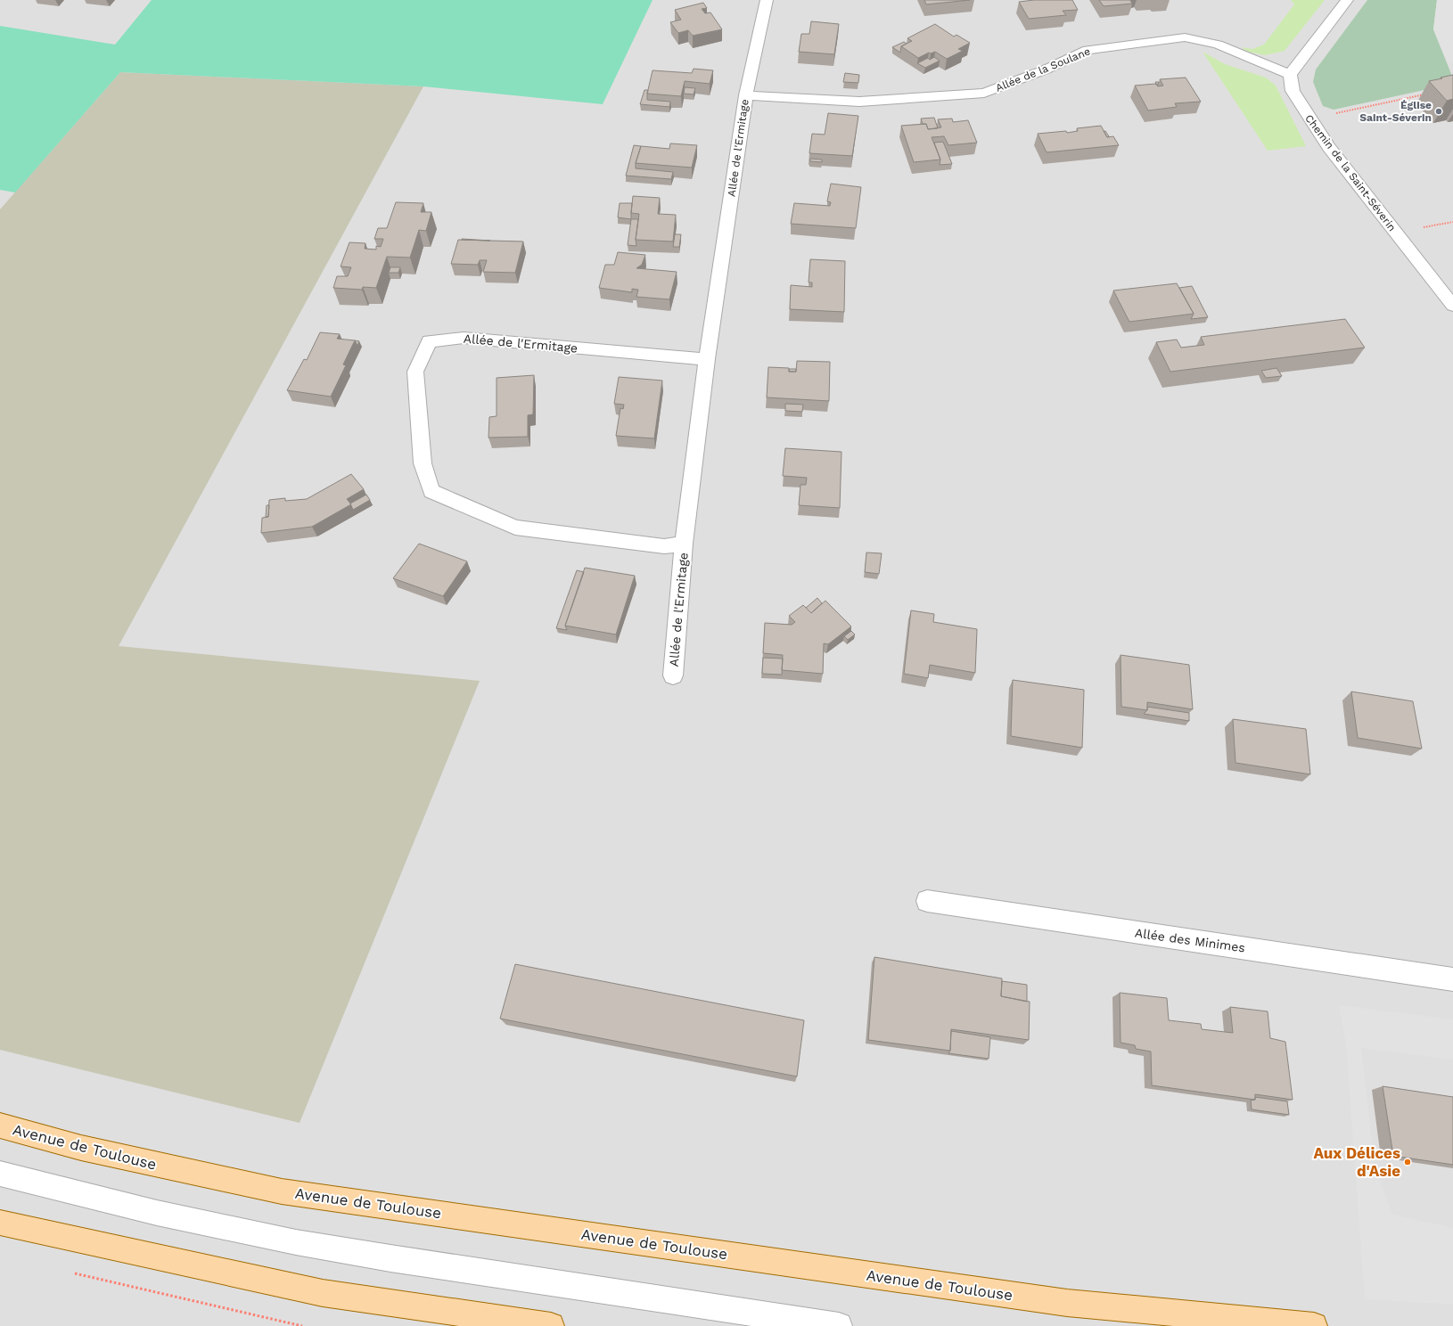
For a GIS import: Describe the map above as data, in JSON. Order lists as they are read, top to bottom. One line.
{"streets":{"main road":["Avenue de Toulouse"],"street":["Allée de la Soulane","Allée de l'Ermitage","Chemin de la Saint-Séverin","Allée des Minimes"]},"crossings":[["Allée de la Soulane","Allée de l'Ermitage"],["Allée de la Soulane","Chemin de la Saint-Séverin"]],"places":["Église Saint-Séverin","Aux Délices d'Asie"]}
